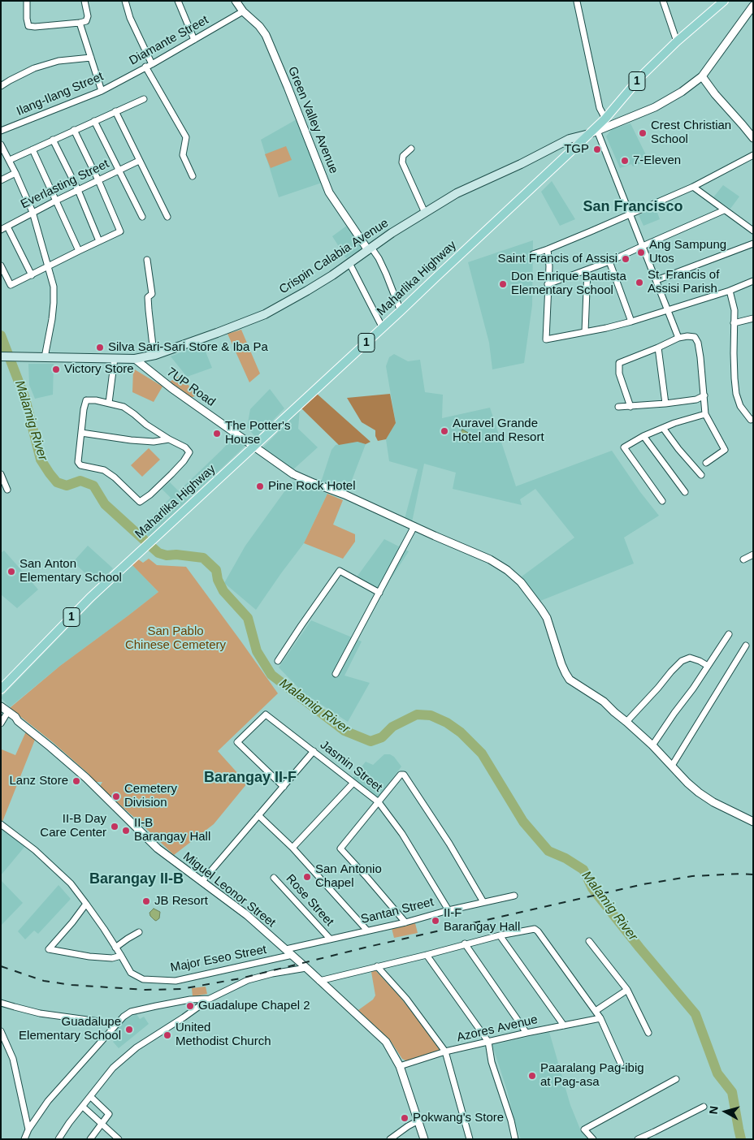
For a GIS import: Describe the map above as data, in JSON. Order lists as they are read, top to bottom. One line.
{"streets":{"main road":["1","Crispin Calabia Avenue","Maharlika Highway"],"street":["Diamante Street","Ilang-Ilang Street","Green Valley Avenue","Everlasting Street","7UP Road","Jasmin Street","Miguel Leonor Street","Rose Street","Santan Street","Major Eseo Street","Azores Avenue"]},"crossings":[["Diamante Street","Ilang-Ilang Street"],["Diamante Street","Green Valley Avenue"],["Green Valley Avenue","Crispin Calabia Avenue"],["Crispin Calabia Avenue","Maharlika Highway"],["Crispin Calabia Avenue","7UP Road"],["Maharlika Highway","7UP Road"],["Jasmin Street","Santan Street"],["Miguel Leonor Street","Santan Street"],["Miguel Leonor Street","Major Eseo Street"],["Miguel Leonor Street","Azores Avenue"],["Rose Street","Santan Street"]],"districts":["San Francisco","Barangay II-F","Barangay II-B"],"water":["Malamig River"],"parks":["San Pablo Chinese Cemetery"],"places":["Crest Christian School","TGP","7-Eleven","Ang Sampung Utos","Saint Francis of Assisi","St. Francis of Assisi Parish","Don Enrique Bautista Elementary School","Silva Sari-Sari Store & Iba Pa","Victory Store","Auravel Grande Hotel and Resort","The Potter's House","Pine Rock Hotel","San Anton Elementary School","Lanz Store","Cemetery Division","II-B Day Care Center","II-B Barangay Hall","San Antonio Chapel","JB Resort","II-F Barangay Hall","Guadalupe Chapel 2","Guadalupe Elementary School","United Methodist Church","Paaralang Pag-ibig at Pag-asa","Pokwang's Store"],"north":"left"}
